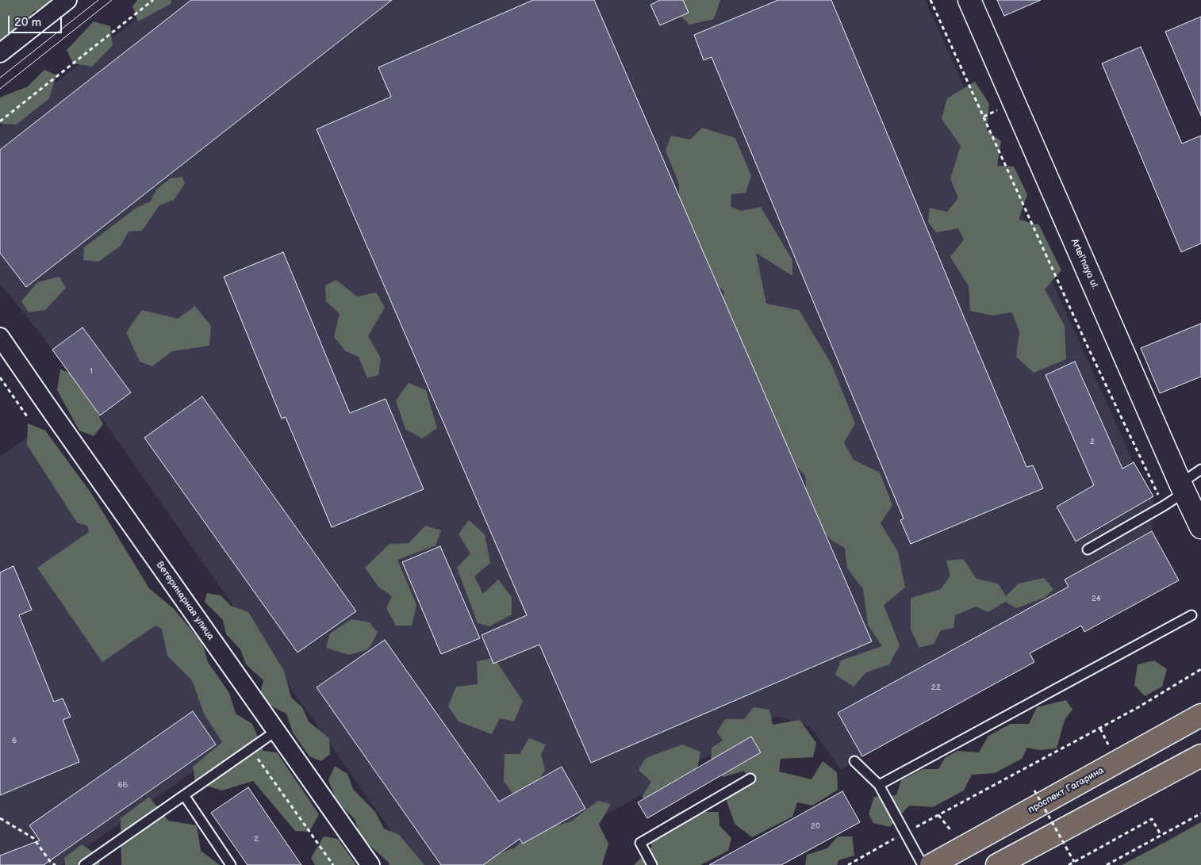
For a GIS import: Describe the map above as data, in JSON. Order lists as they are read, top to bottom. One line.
{"streets":{"main road":["проспект Гагарина"],"street":["Artel'naya ul.","Ветеринарная улица"]},"house_numbers":["1","2","24","22","6","6Б","20","2"],"scale_bar":"20 m"}
